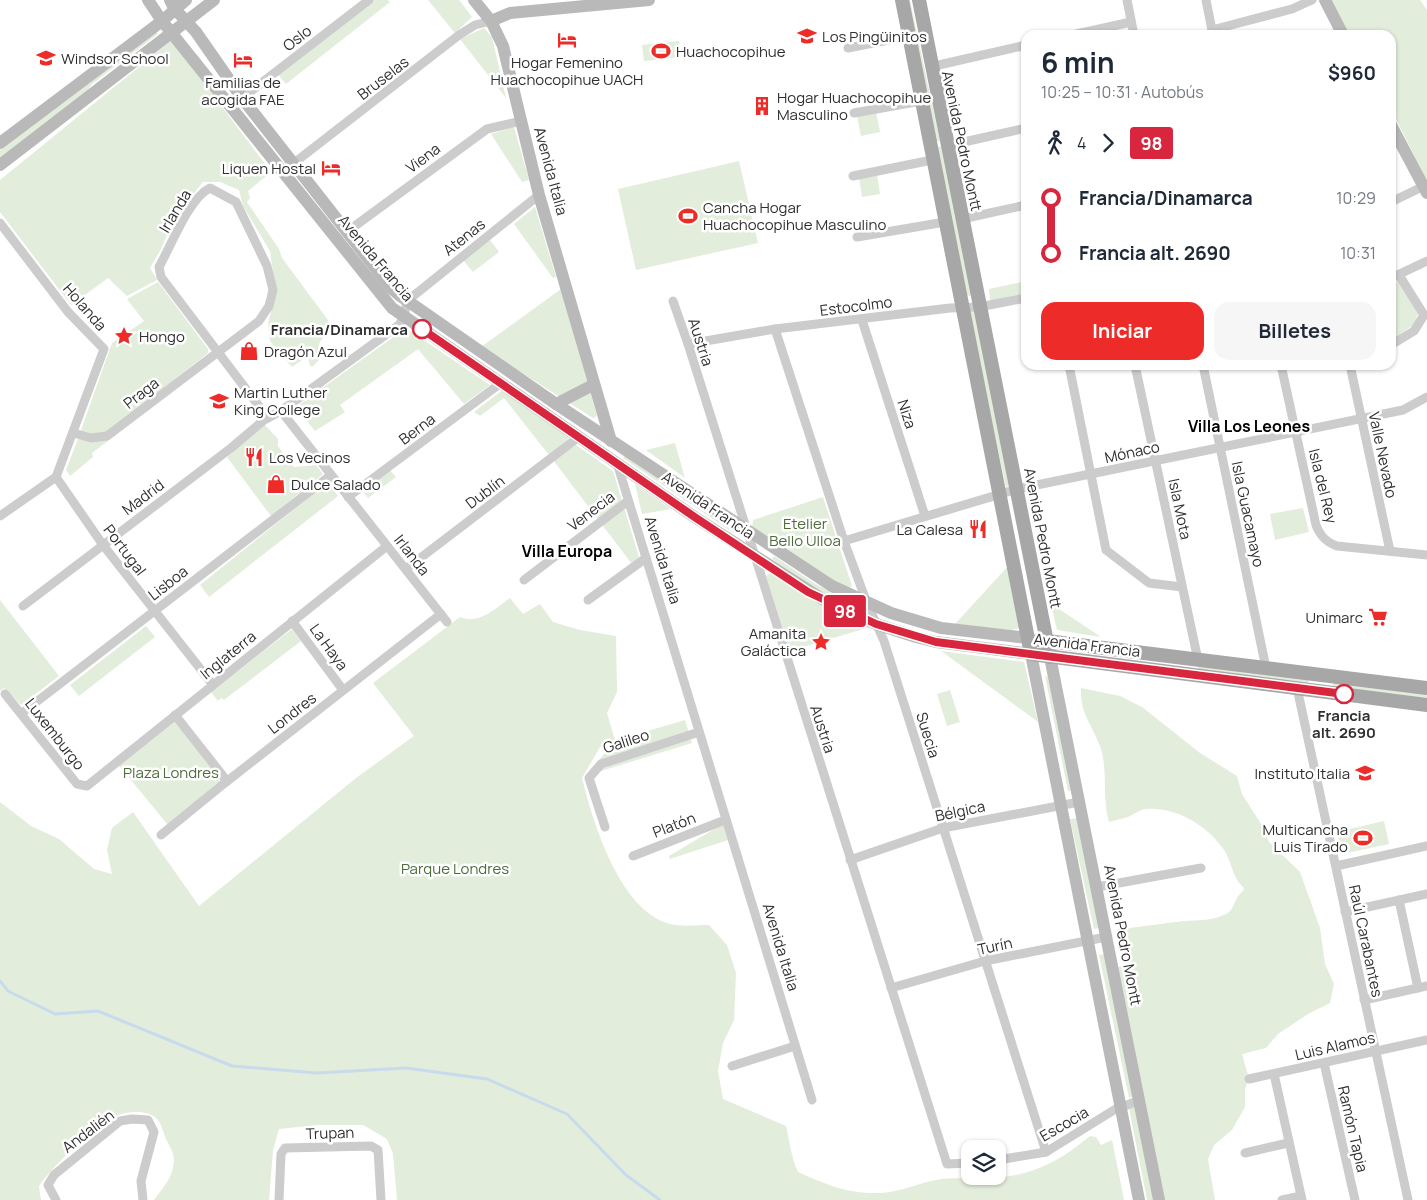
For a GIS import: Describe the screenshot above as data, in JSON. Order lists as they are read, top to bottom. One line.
{"streets":{"main road":["Avenida Pedro Montt","Avenida Italia","Avenida Francia"],"street":["Oslo","Bruselas","Viena","Irlanda","Atenas","Estocolmo","Holanda","Austria","Praga","Niza","Berna","Mónaco","Valle Nevado","Isla del Rey","Dublín","Madrid","Isla Mota","Venecia","Isla Guacamayo","Portugal","Lisboa","La Haya","Inglaterra","Londres","Luxemburgo","Suecia","Galileo","Bélgica","Platón","Raúl Carabantes","Turín","Luis Alamos","Escocia","Ramón Tapia","Andalién","Trupan"]},"crossings":[["Oslo","Avenida Francia"],["Bruselas","Avenida Italia"],["Bruselas","Avenida Francia"],["Avenida Pedro Montt","Avenida Francia"],["Avenida Pedro Montt","Estocolmo"],["Avenida Pedro Montt","Mónaco"],["Avenida Pedro Montt","Bélgica"],["Avenida Pedro Montt","Turín"],["Avenida Pedro Montt","Escocia"],["Viena","Avenida Italia"],["Viena","Avenida Francia"],["Avenida Italia","Atenas"],["Avenida Italia","Avenida Francia"],["Avenida Italia","Venecia"],["Avenida Italia","Galileo"],["Avenida Italia","Platón"],["Irlanda","Praga"],["Irlanda","Berna"],["Irlanda","Dublín"],["Irlanda","Madrid"],["Irlanda","Lisboa"],["Irlanda","Inglaterra"],["Irlanda","Londres"],["Atenas","Avenida Francia"],["Avenida Francia","Austria"],["Avenida Francia","Berna"],["Avenida Francia","Dublín"],["Avenida Francia","Madrid"],["Avenida Francia","Isla Mota"],["Avenida Francia","Isla Guacamayo"],["Avenida Francia","Suecia"],["Avenida Francia","Raúl Carabantes"],["Estocolmo","Austria"],["Estocolmo","Niza"],["Estocolmo","Suecia"],["Holanda","Praga"],["Holanda","Portugal"],["Austria","Bélgica"],["Austria","Turín"],["Niza","Mónaco"],["Mónaco","Valle Nevado"],["Mónaco","Isla del Rey"],["Mónaco","Isla Mota"],["Mónaco","Isla Guacamayo"],["Mónaco","Suecia"],["Valle Nevado","Isla del Rey"],["Madrid","Portugal"],["Portugal","Lisboa"],["Portugal","Inglaterra"],["Lisboa","Luxemburgo"],["La Haya","Inglaterra"],["La Haya","Londres"],["Inglaterra","Luxemburgo"],["Suecia","Bélgica"],["Suecia","Turín"],["Suecia","Escocia"],["Raúl Carabantes","Luis Alamos"],["Luis Alamos","Ramón Tapia"]],"districts":["Villa Los Leones","Villa Europa"],"parks":["Etelier Bello Ulloa","Plaza Londres","Parque Londres"],"places":{"school or university":["Los Pingüinitos","Windsor School","Martin Luther King College","Instituto Italia"],"hotel":["Hogar Femenino Huachocopihue UACH","Familias de acogida FAE","Liquen Hostal"],"sports":["Huachocopihue","Cancha Hogar Huachocopihue Masculino","Multicancha Luis Tirado"],"building":["Hogar Huachocopihue Masculino"],"other":["Francia/Dinamarca","Francia alt. 2690"],"place":["Hongo","Amanita Galáctica"],"shop":["Dragón Azul","Dulce Salado"],"restaurant":["Los Vecinos","La Calesa"],"supermarket":["Unimarc"]},"lines":["bus line 98"],"page":{"on_map":"98","heading":["6 min","10:25 – 10:31 · Autobús","$960"],"legs":["4","98"],"list":[{"name":"Francia/Dinamarca","value":"10:29"},{"name":"Francia alt. 2690","value":"10:31"}],"buttons":["Iniciar","Billetes"]}}
